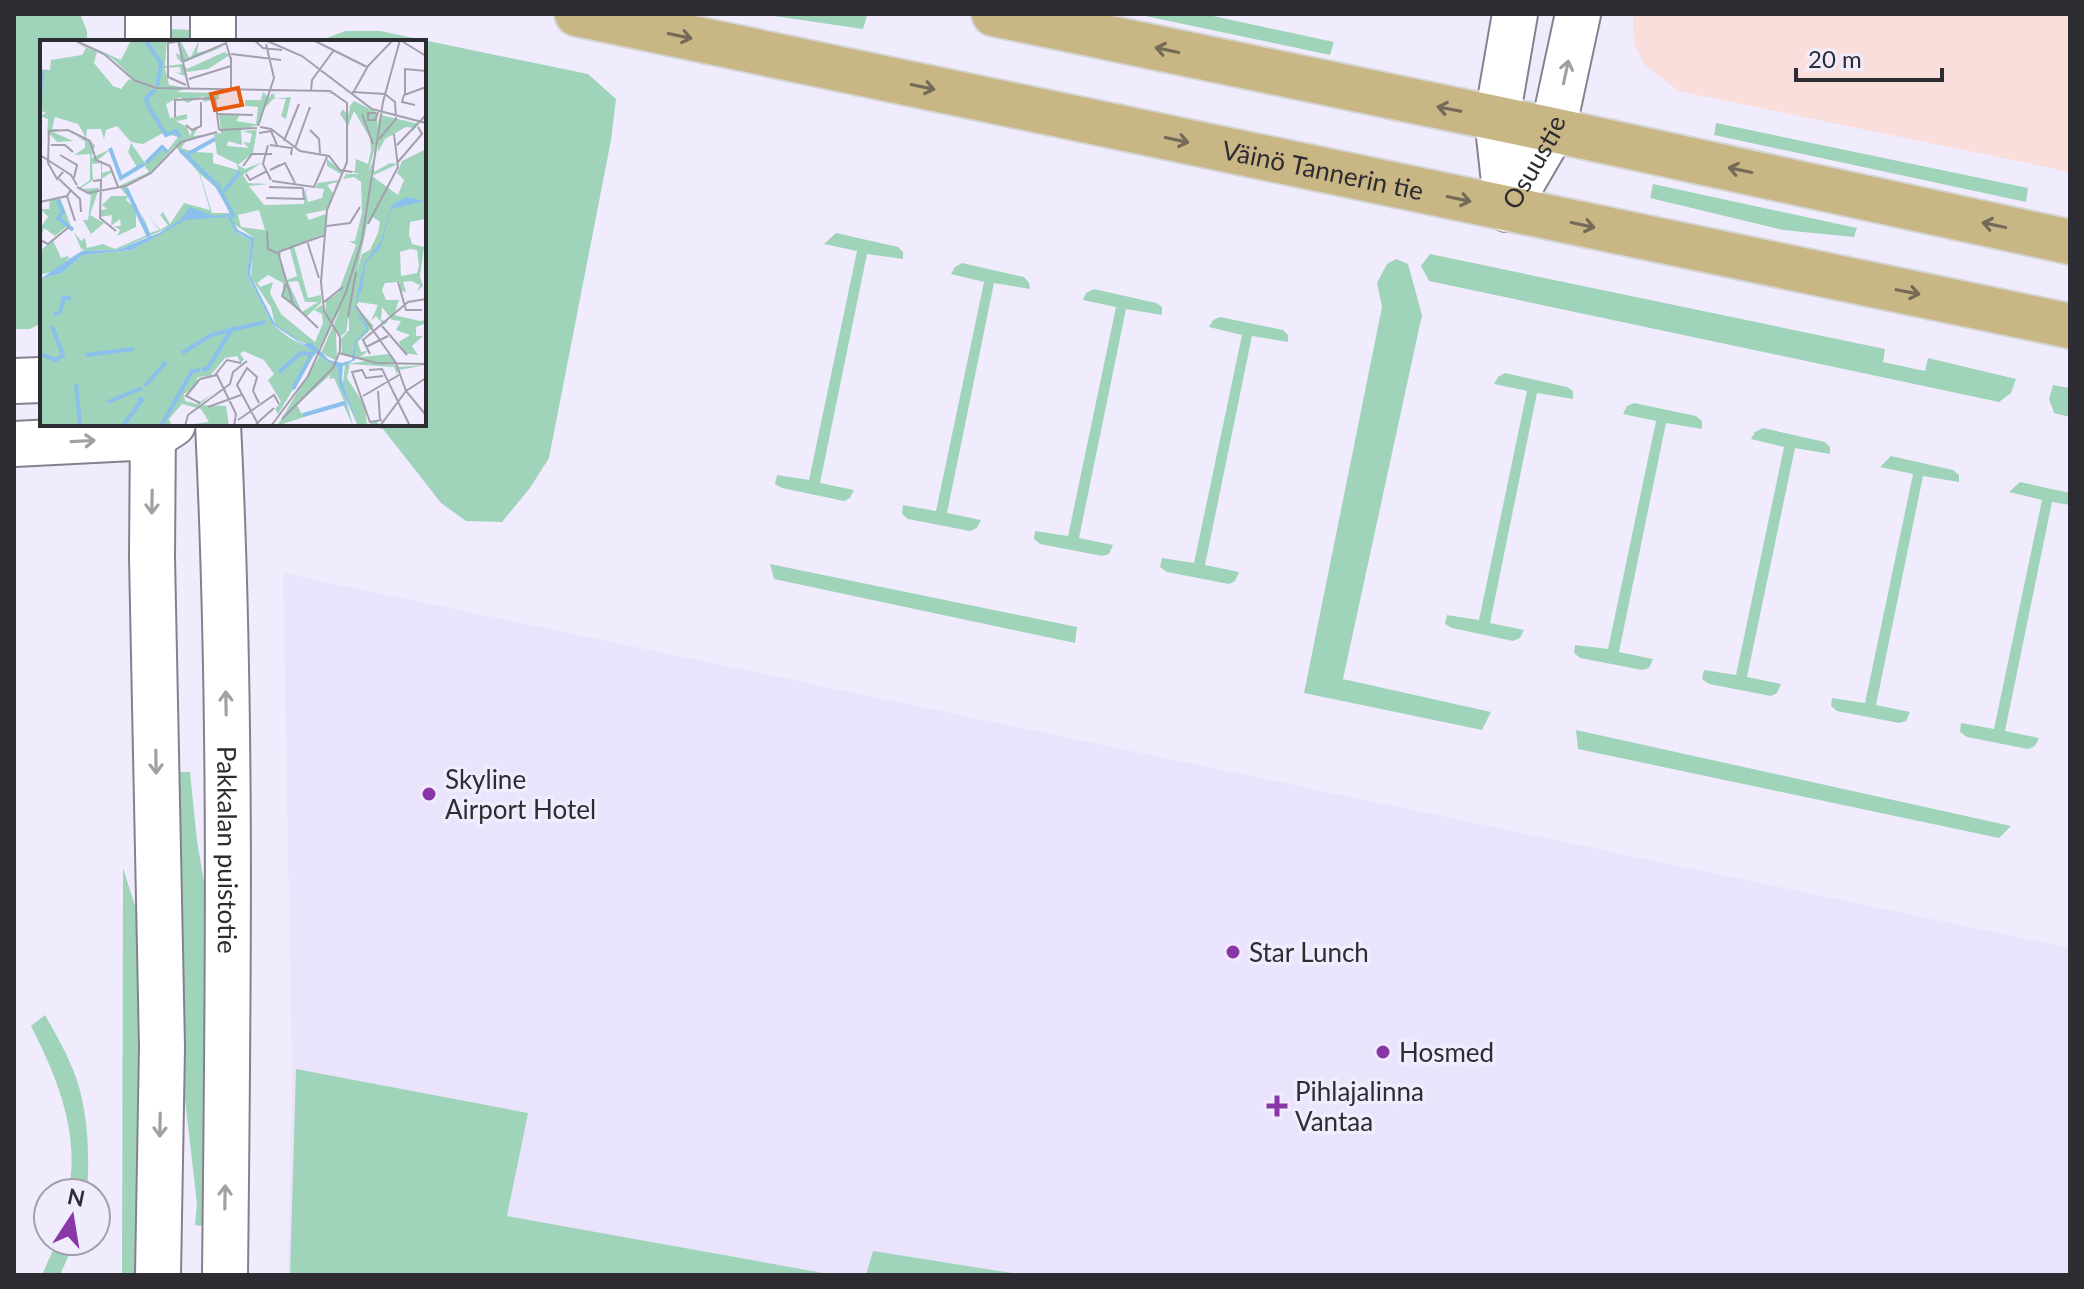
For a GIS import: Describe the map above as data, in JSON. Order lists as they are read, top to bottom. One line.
{"streets":{"main road":["Väinö Tannerin tie"],"street":["Osuustie","Pakkalan puistotie"]},"crossings":[["Osuustie","Väinö Tannerin tie"]],"places":{"other":["Skyline Airport Hotel","Star Lunch","Hosmed"],"health":["Pihlajalinna Vantaa"]},"scale_bar":"20 m","north":"top"}
